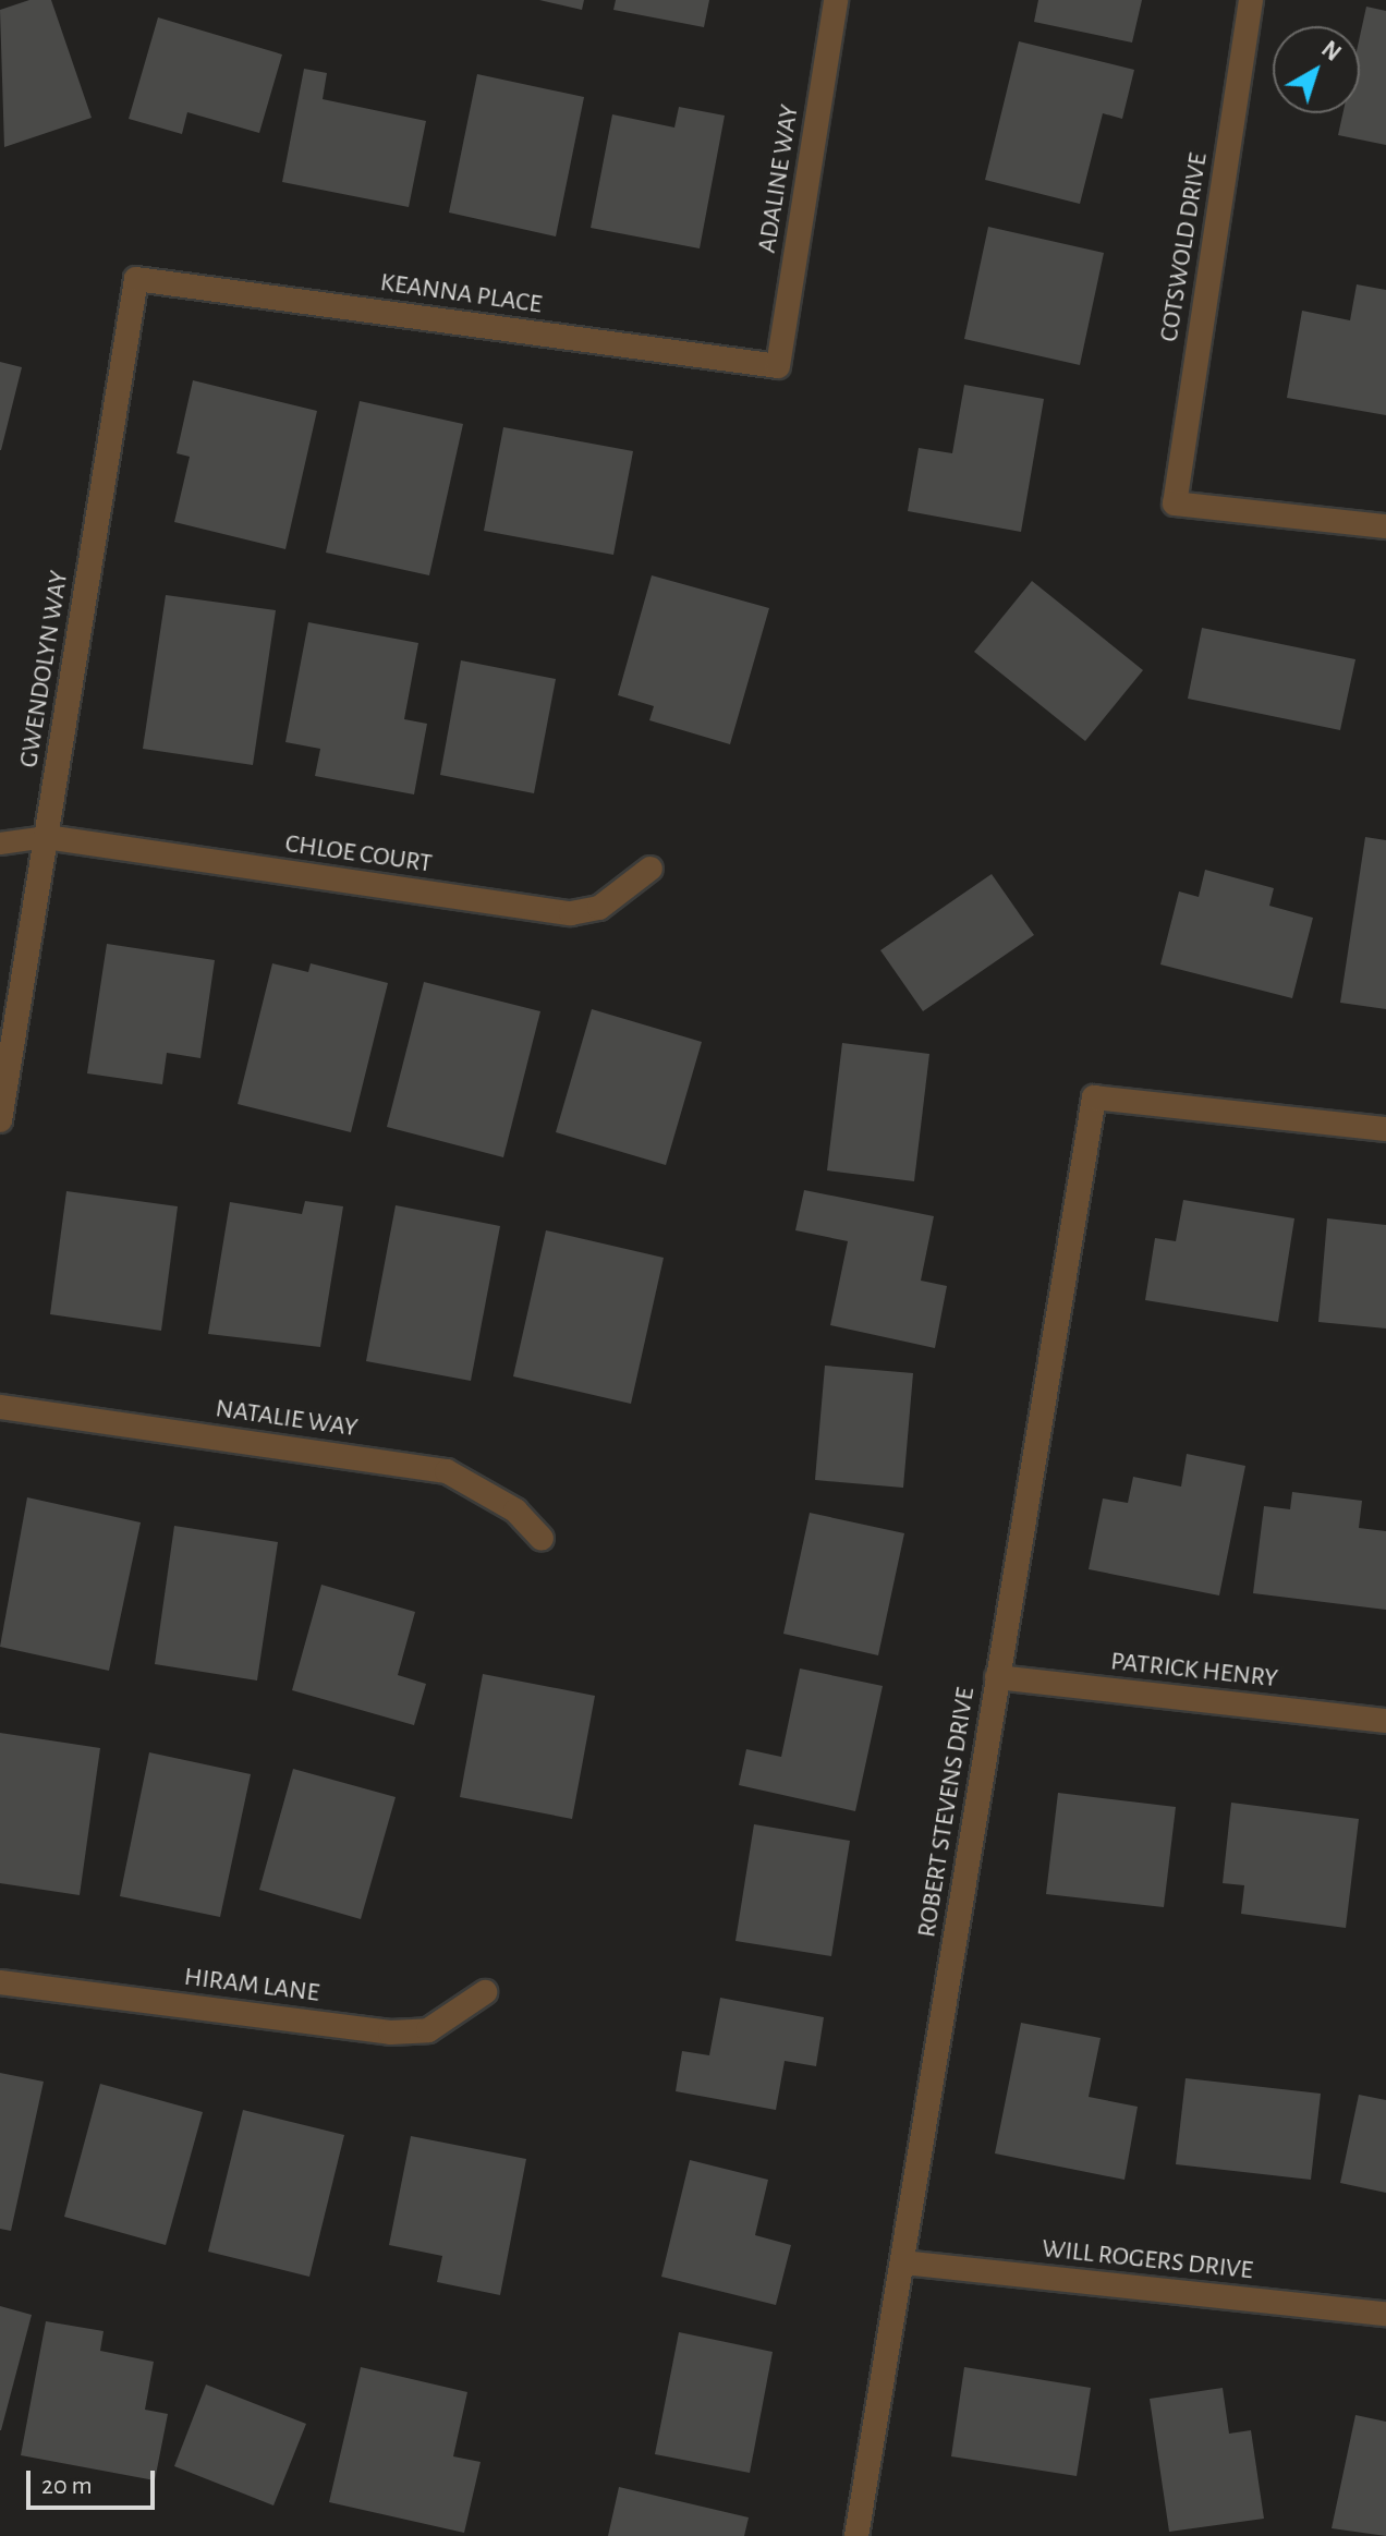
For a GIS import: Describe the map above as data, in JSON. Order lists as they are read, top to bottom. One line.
{"streets":{"street":["ADALINE WAY","COTSWOLD DRIVE","KEANNA PLACE","GWENDOLYN WAY","CHLOE COURT","NATALIE WAY","PATRICK HENRY","ROBERT STEVENS DRIVE","HIRAM LANE","WILL ROGERS DRIVE"]},"crossings":[["ADALINE WAY","KEANNA PLACE"],["KEANNA PLACE","GWENDOLYN WAY"],["GWENDOLYN WAY","CHLOE COURT"],["PATRICK HENRY","ROBERT STEVENS DRIVE"],["ROBERT STEVENS DRIVE","WILL ROGERS DRIVE"]],"scale_bar":"20 m","north":"top right"}
